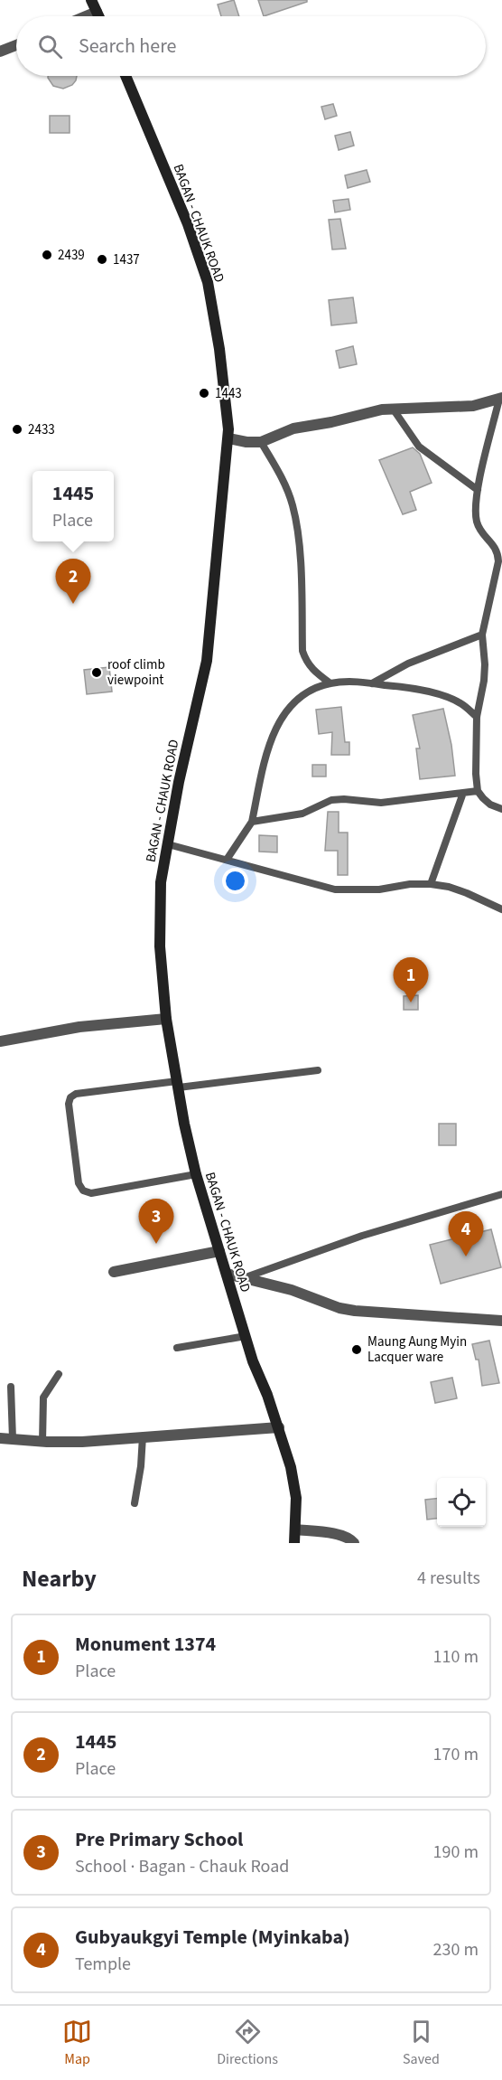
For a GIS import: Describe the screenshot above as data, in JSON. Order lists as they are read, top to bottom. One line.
{"streets":{"main road":["BAGAN - CHAUK ROAD"]},"places":["2439","1437","1443","2433","roof climb viewpoint","Maung Aung Myin Lacquer ware"],"page":{"search":"Search here","popup":["1445","Place"],"pins":["2","1","3","4"],"heading":["Nearby","4 results"],"list":[{"mark":"1","name":"Monument 1374","note":"Place","value":"110 m"},{"mark":"2","name":"1445","note":"Place","value":"170 m"},{"mark":"3","name":"Pre Primary School","note":"School · Bagan - Chauk Road","value":"190 m"},{"mark":"4","name":"Gubyaukgyi Temple (Myinkaba)","note":"Temple","value":"230 m"}],"nav":["Map","Directions","Saved"]}}
